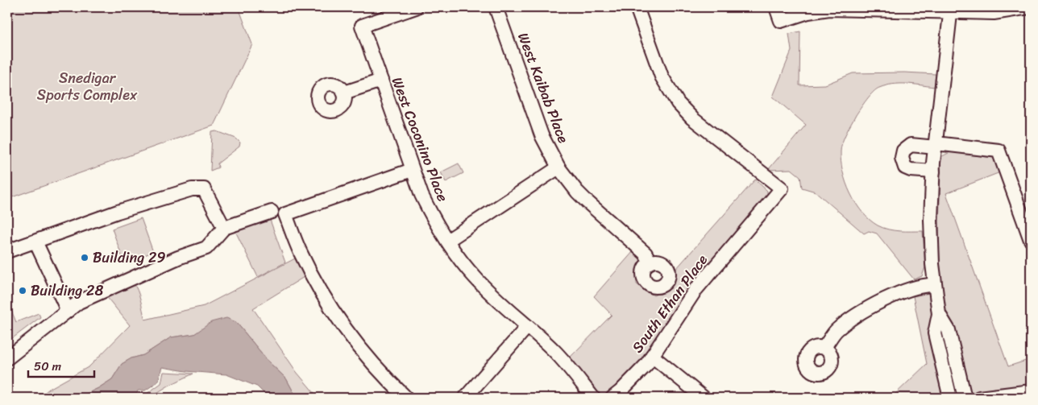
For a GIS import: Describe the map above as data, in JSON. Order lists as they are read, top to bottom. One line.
{"streets":{"street":["West Kaibab Place","West Coconino Place","South Ethan Place"]},"parks":["Snedigar Sports Complex"],"places":["Building 29","Building 28"],"scale_bar":"50 m"}
